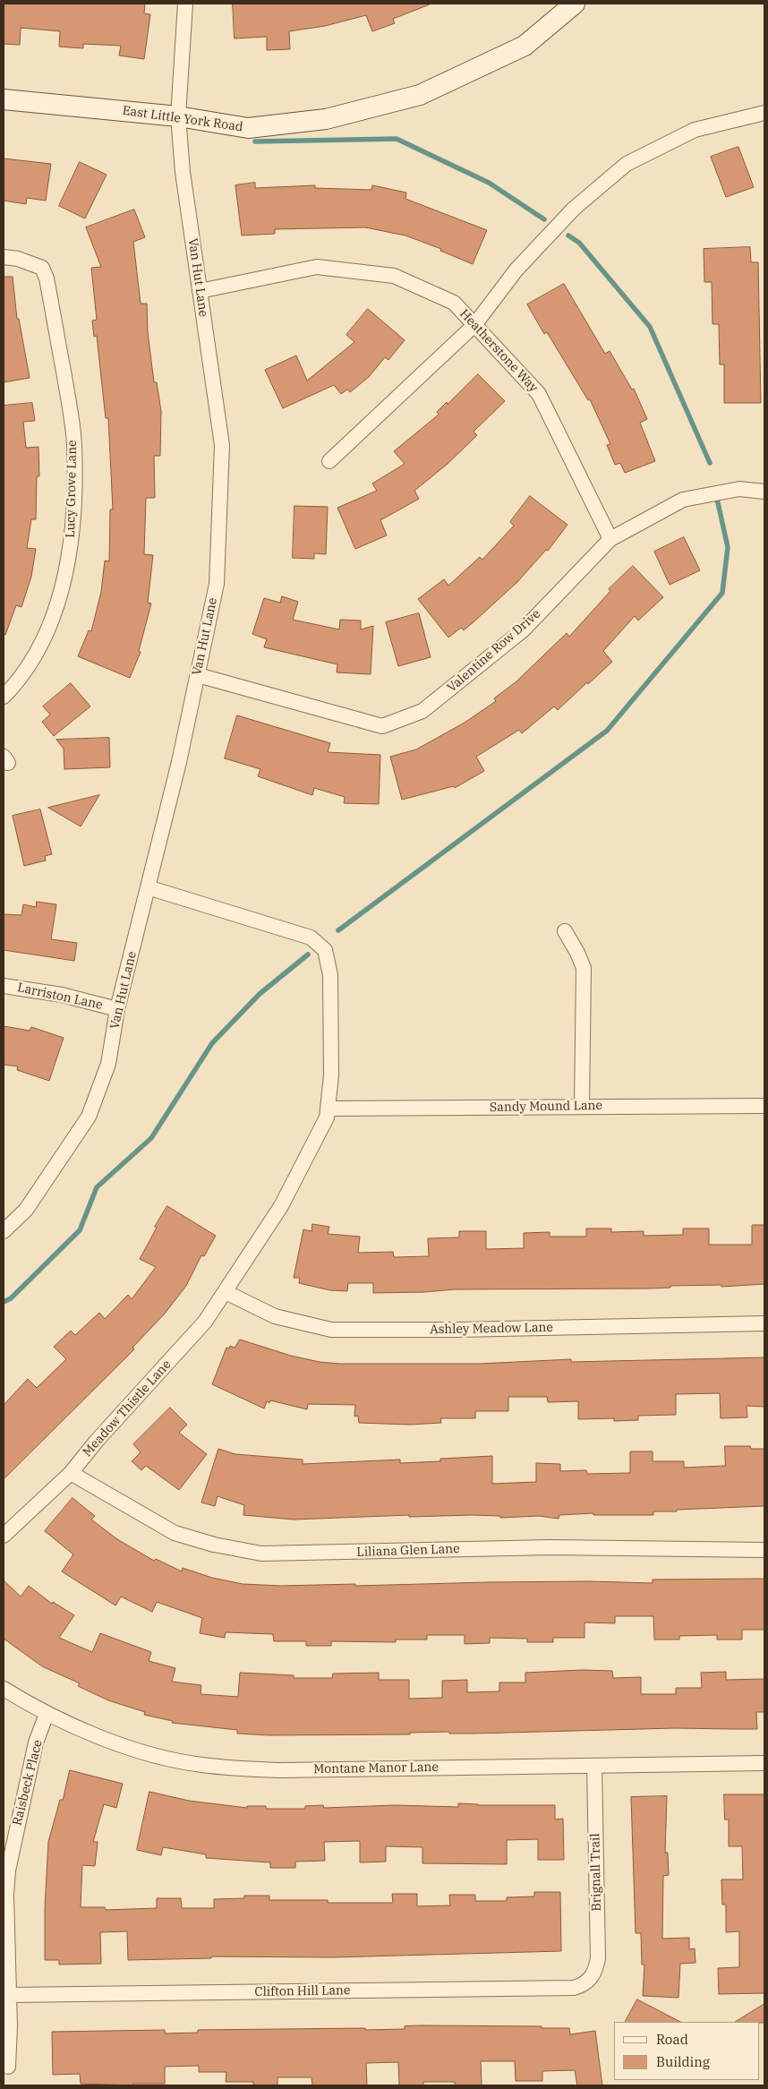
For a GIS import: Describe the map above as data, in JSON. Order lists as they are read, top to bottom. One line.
{"streets":{"street":["East Little York Road","Van Hut Lane","Heatherstone Way","Lucy Grove Lane","Valentine Row Drive","Larriston Lane","Sandy Mound Lane","Ashley Meadow Lane","Meadow Thistle Lane","Liliana Glen Lane","Montane Manor Lane","Raisbeck Place","Brignall Trail","Clifton Hill Lane"]},"crossings":[["East Little York Road","Van Hut Lane"],["Van Hut Lane","Heatherstone Way"],["Van Hut Lane","Valentine Row Drive"],["Van Hut Lane","Larriston Lane"],["Van Hut Lane","Meadow Thistle Lane"],["Heatherstone Way","Valentine Row Drive"],["Sandy Mound Lane","Meadow Thistle Lane"],["Ashley Meadow Lane","Meadow Thistle Lane"],["Meadow Thistle Lane","Liliana Glen Lane"],["Montane Manor Lane","Raisbeck Place"],["Montane Manor Lane","Brignall Trail"],["Raisbeck Place","Clifton Hill Lane"],["Brignall Trail","Clifton Hill Lane"]],"legend":["Road","Building"]}
